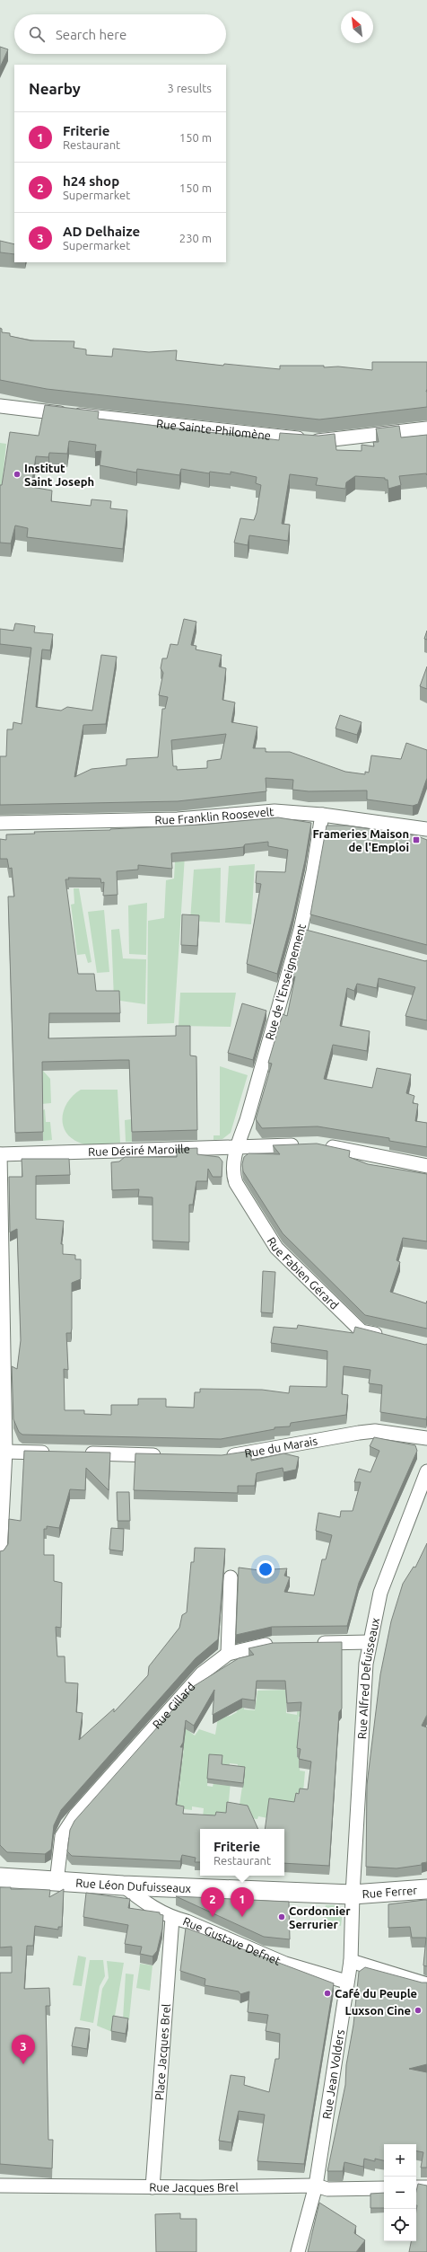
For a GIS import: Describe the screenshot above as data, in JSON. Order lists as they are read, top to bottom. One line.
{"streets":{"main road":["Rue Léon Dufuisseaux","Rue Ferrer"],"street":["Rue Sainte-Philomène","Rue Franklin Roosevelt","Rue de l'Enseignement","Rue Désiré Maroille","Rue Fabien Gérard","Rue du Marais","Rue Alfred Defuisseaux","Rue Gillard","Rue Gustave Defnet","Place Jacques Brel","Rue Jean Volders","Rue Jacques Brel"]},"crossings":[["Rue Franklin Roosevelt","Rue de l'Enseignement"],["Rue de l'Enseignement","Rue Désiré Maroille"],["Rue de l'Enseignement","Rue Fabien Gérard"],["Rue Désiré Maroille","Rue Fabien Gérard"],["Rue Alfred Defuisseaux","Rue Léon Dufuisseaux"],["Rue Alfred Defuisseaux","Rue Ferrer"],["Rue Alfred Defuisseaux","Rue Jean Volders"],["Rue Gillard","Rue Léon Dufuisseaux"],["Rue Léon Dufuisseaux","Rue Ferrer"],["Rue Léon Dufuisseaux","Rue Gustave Defnet"],["Rue Léon Dufuisseaux","Rue Jean Volders"],["Rue Ferrer","Rue Jean Volders"],["Rue Gustave Defnet","Place Jacques Brel"],["Rue Gustave Defnet","Rue Jean Volders"],["Place Jacques Brel","Rue Jacques Brel"],["Rue Jean Volders","Rue Jacques Brel"]],"places":{"other":["Institut Saint Joseph","Cordonnier Serrurier","Café du Peuple","Luxson Cine"],"transit":["Frameries Maison de l'Emploi"]},"north":"top left","page":{"search":"Search here","heading":["Nearby","3 results"],"list":[{"mark":"1","name":"Friterie","note":"Restaurant","value":"150 m"},{"mark":"2","name":"h24 shop","note":"Supermarket","value":"150 m"},{"mark":"3","name":"AD Delhaize","note":"Supermarket","value":"230 m"}],"popup":["Friterie","Restaurant"],"pins":["1","2","3"],"map_buttons":["+","−"]}}
